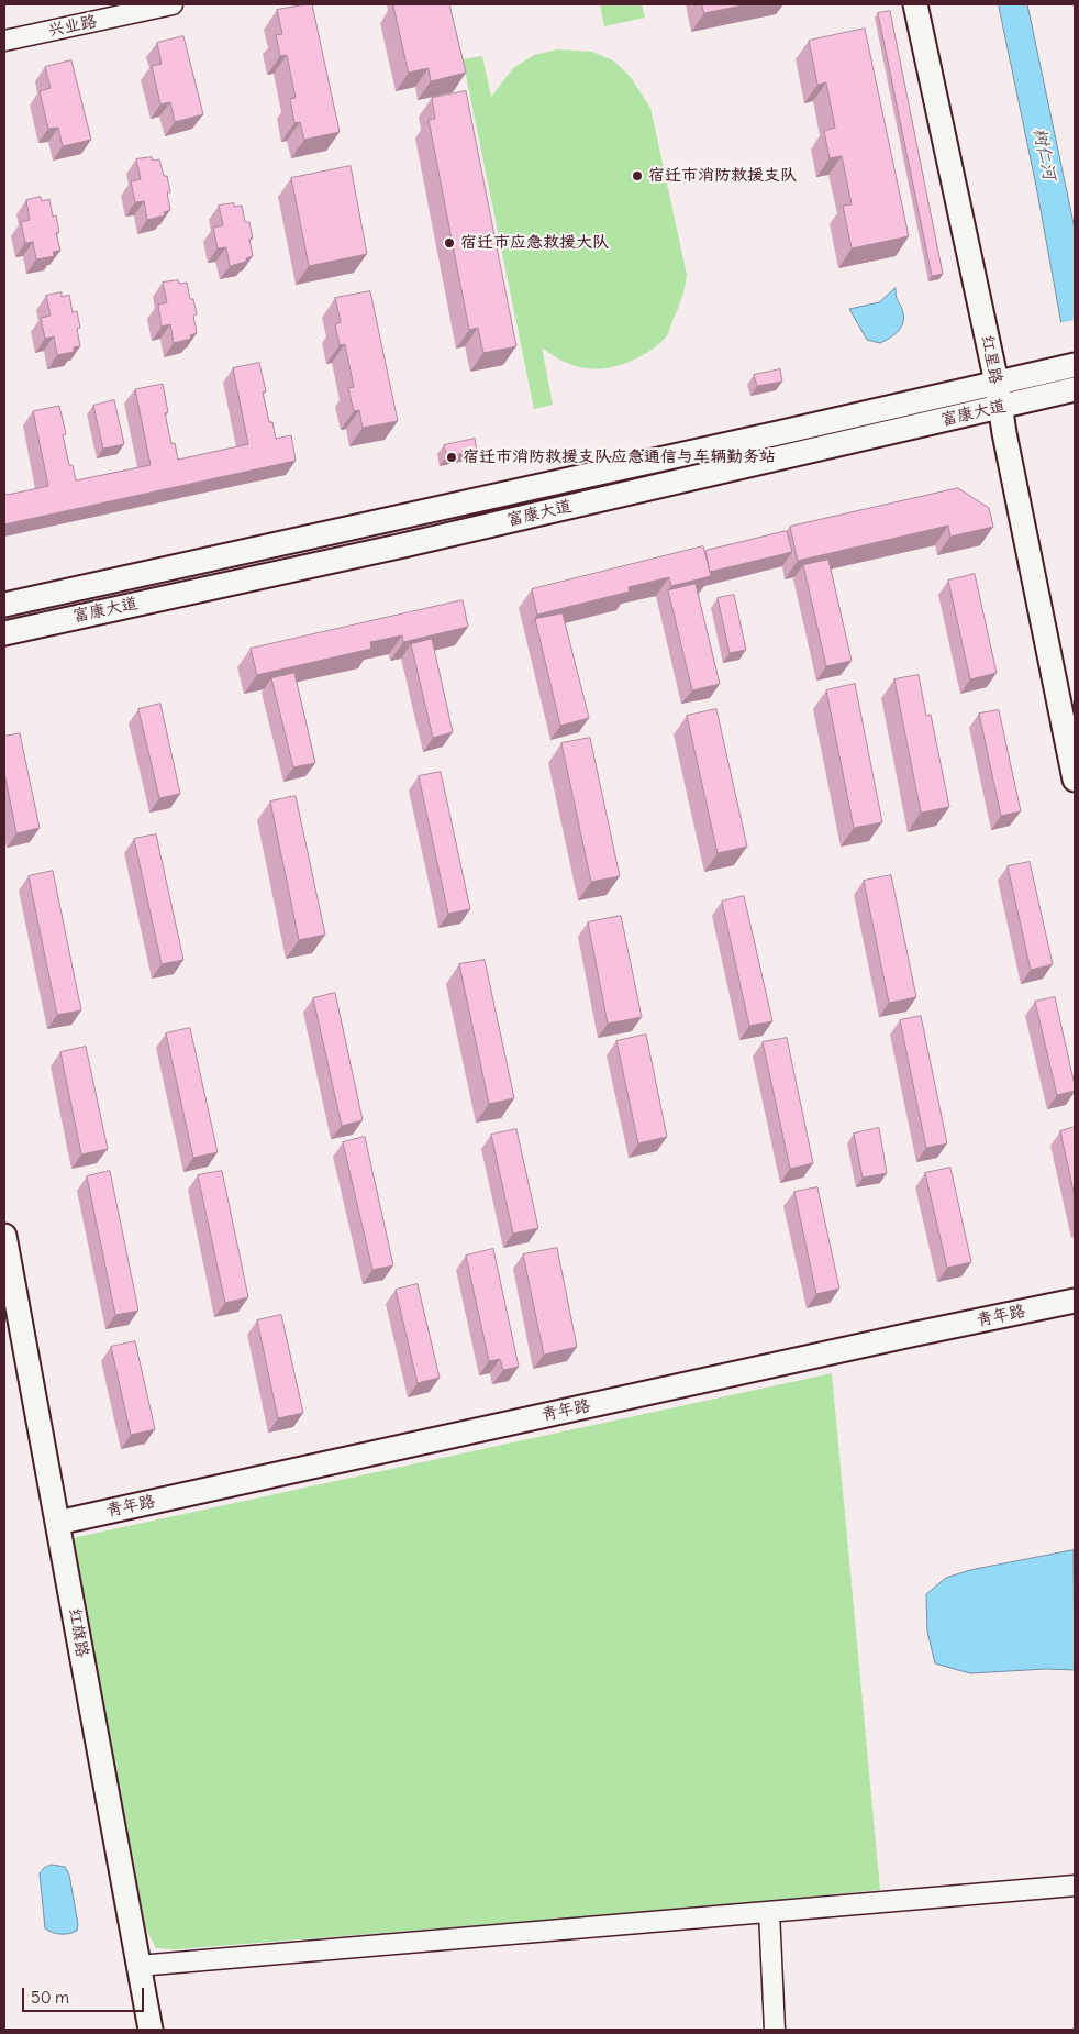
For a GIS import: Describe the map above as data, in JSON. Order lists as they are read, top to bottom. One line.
{"streets":{"street":["兴业路","红星路","富康大道","青年路","红旗路"]},"crossings":[["红星路","富康大道"],["青年路","红旗路"]],"water":["树仁河"],"places":["宿迁市消防救援支队","宿迁市应急救援大队","宿迁市消防救援支队应急通信与车辆勤务站"],"scale_bar":"50 m"}
